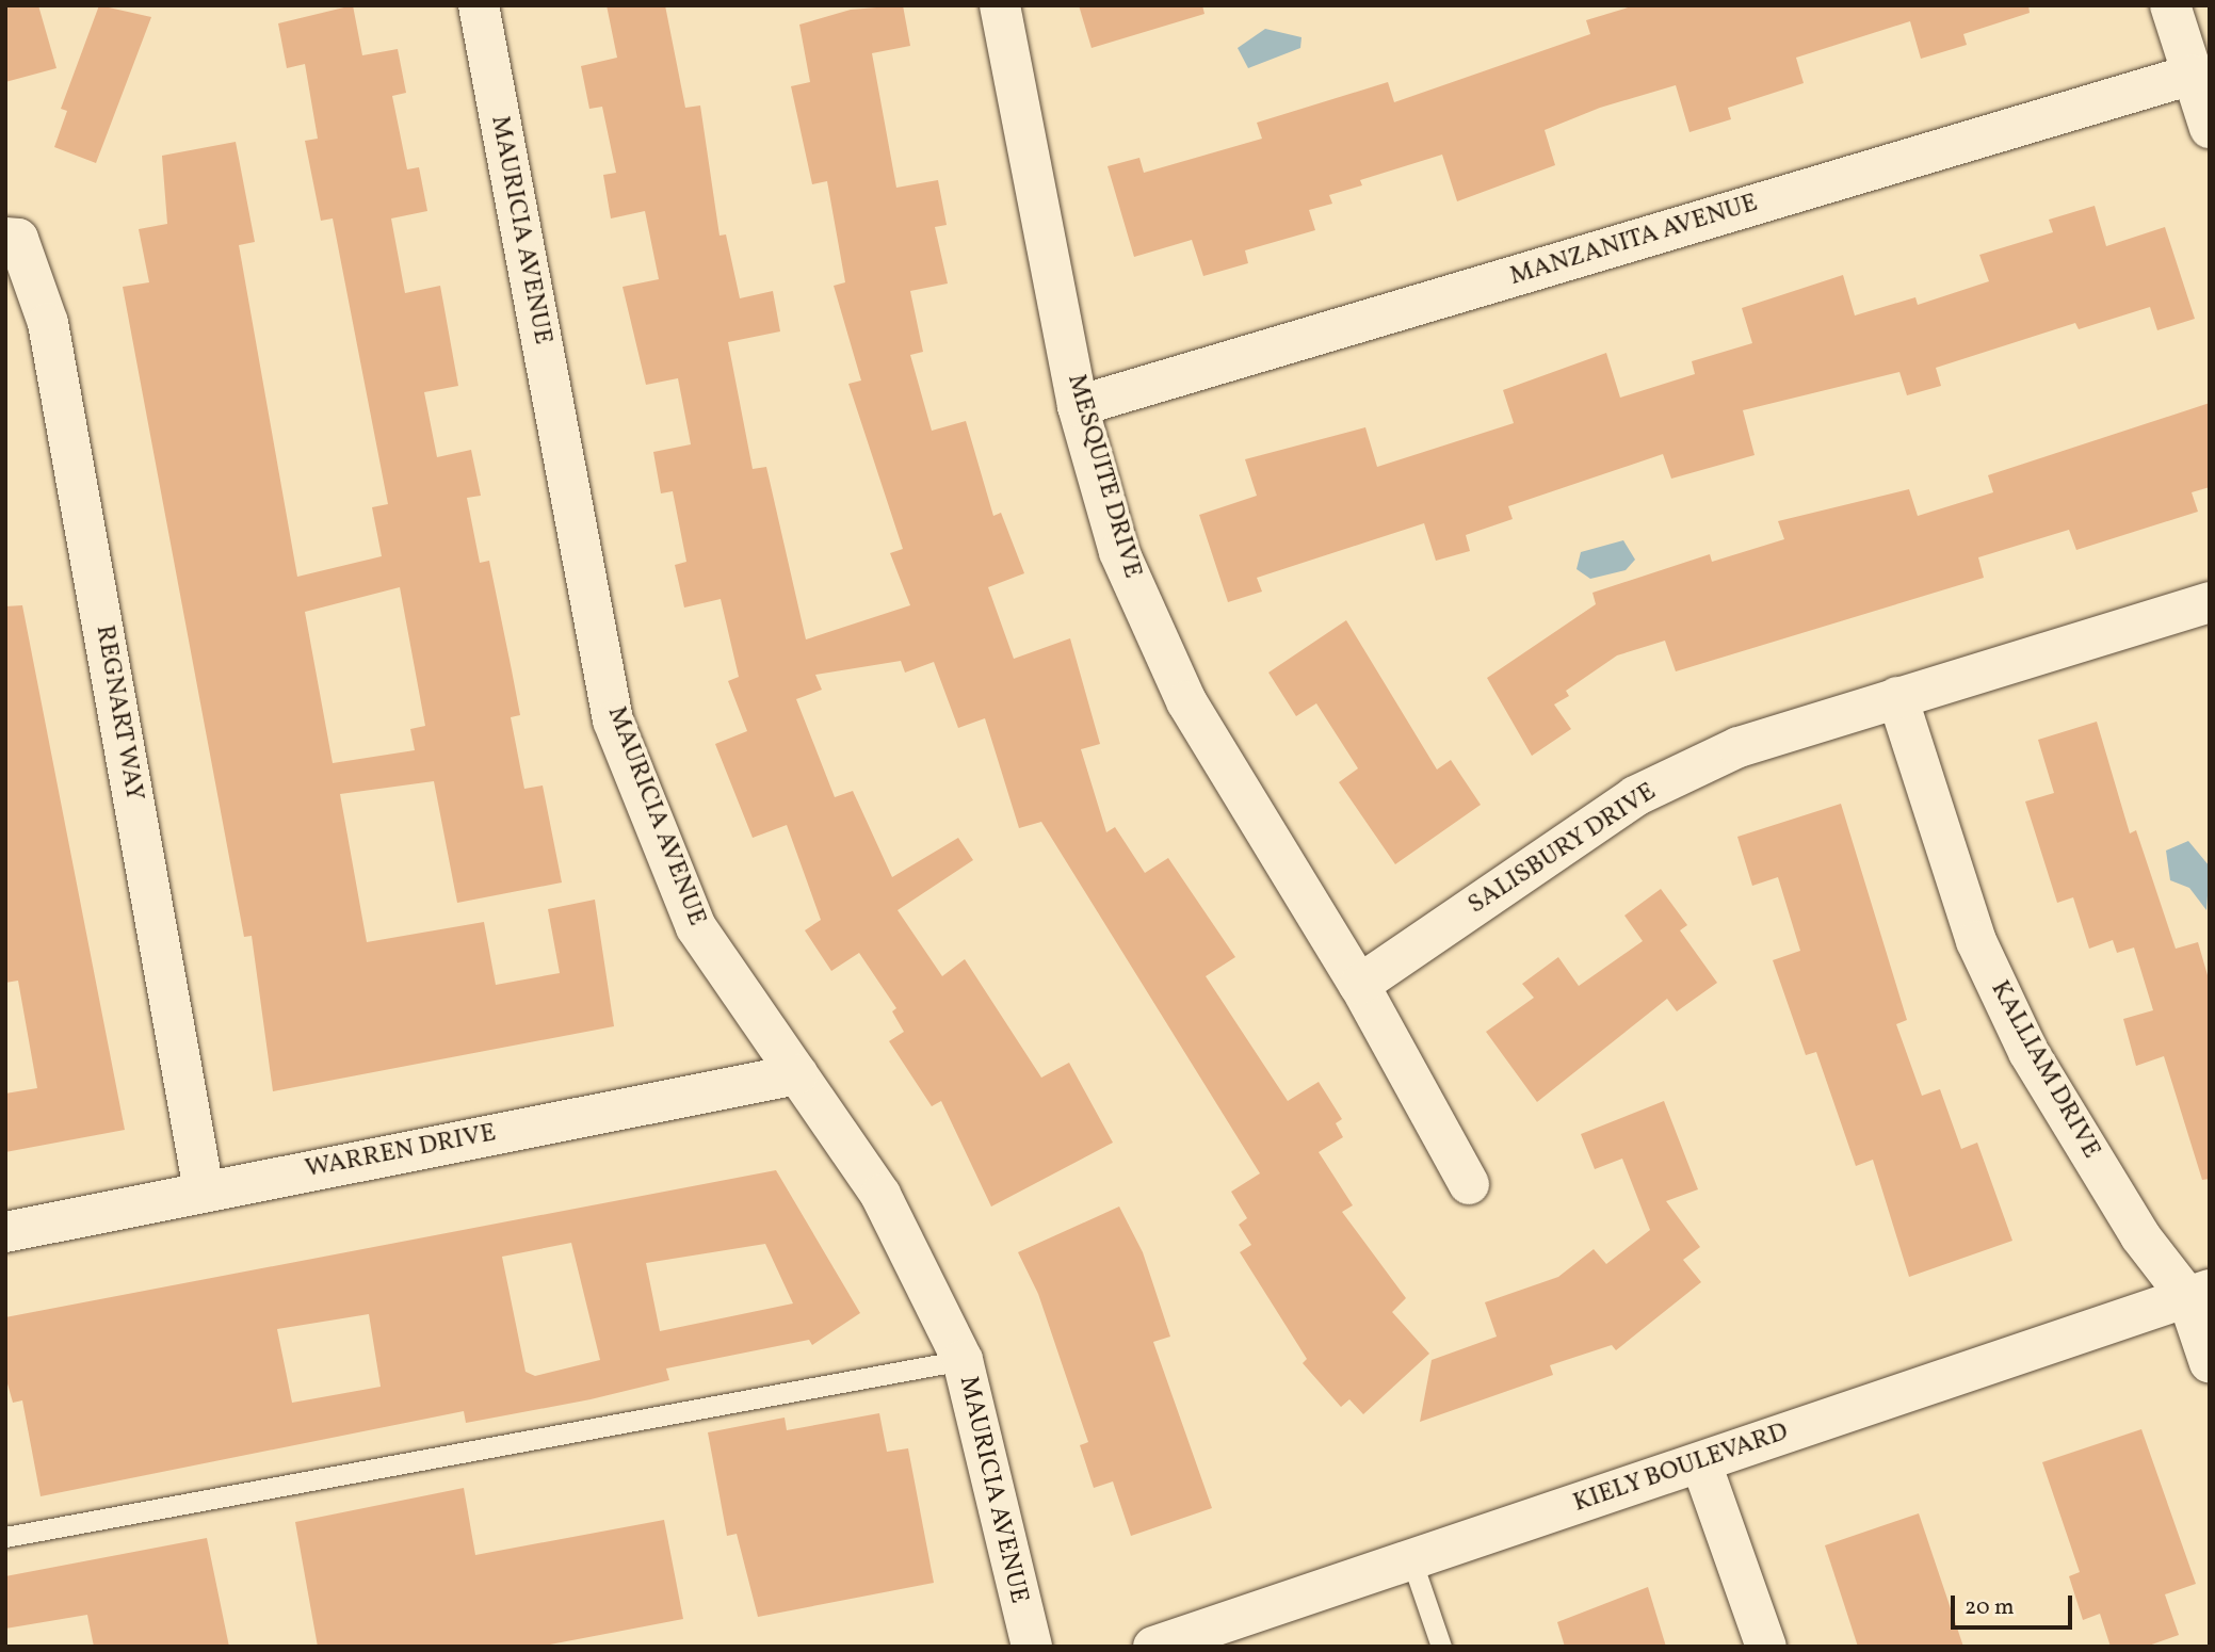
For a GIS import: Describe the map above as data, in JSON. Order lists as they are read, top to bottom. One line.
{"streets":{"street":["MAURICIA AVENUE","MANZANITA AVENUE","MESQUITE DRIVE","REGNART WAY","SALISBURY DRIVE","KALLIAM DRIVE","WARREN DRIVE","KIELY BOULEVARD"]},"crossings":[["MAURICIA AVENUE","WARREN DRIVE"],["MANZANITA AVENUE","MESQUITE DRIVE"],["MESQUITE DRIVE","SALISBURY DRIVE"],["REGNART WAY","WARREN DRIVE"],["SALISBURY DRIVE","KALLIAM DRIVE"],["KALLIAM DRIVE","KIELY BOULEVARD"]],"scale_bar":"20 m"}
